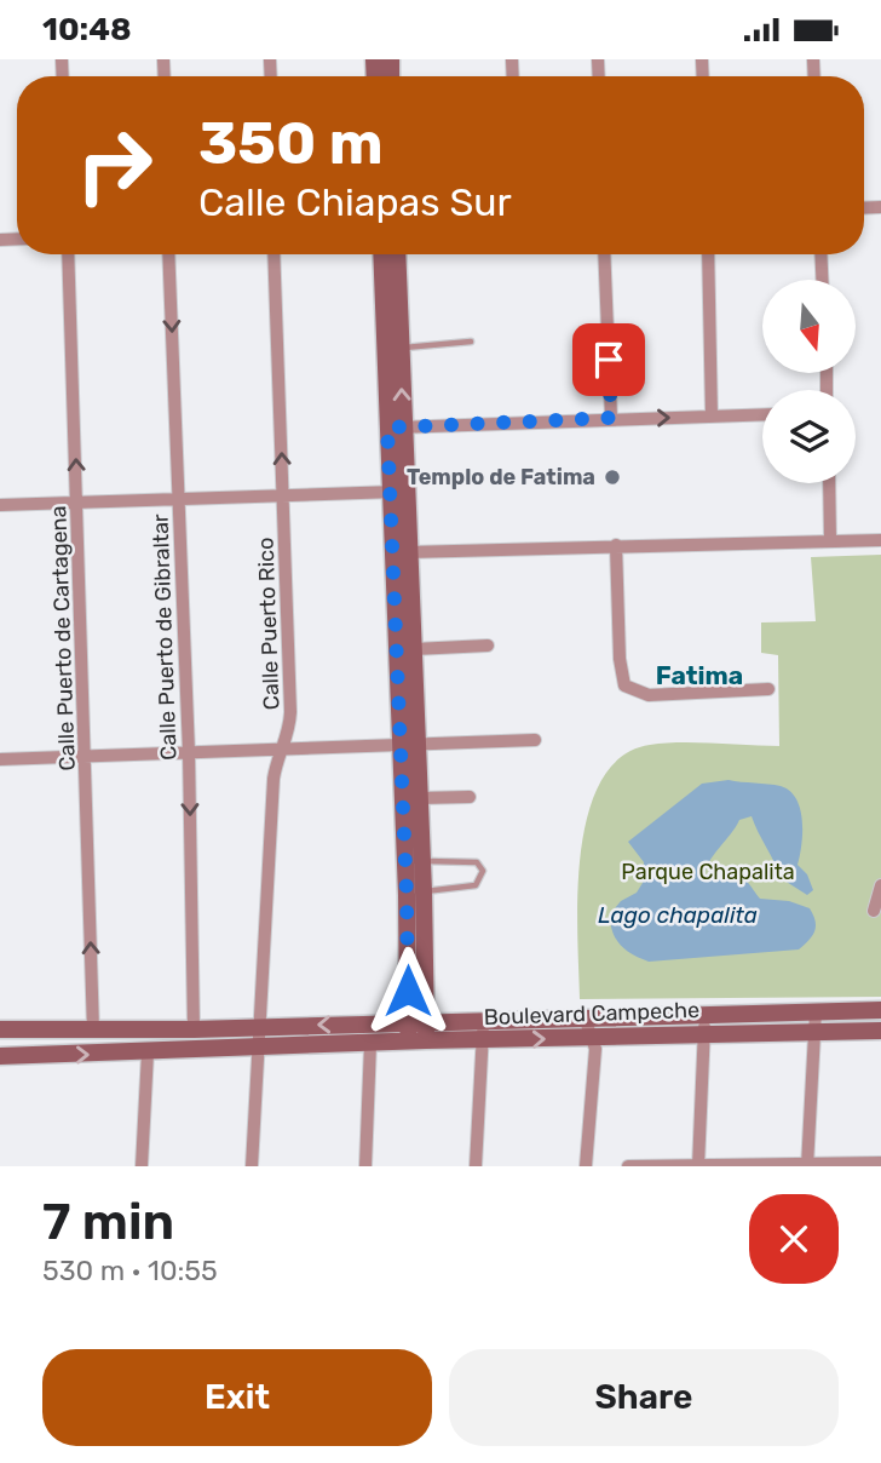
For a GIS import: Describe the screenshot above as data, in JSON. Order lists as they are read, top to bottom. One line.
{"streets":{"street":["Calle Puerto Rico","Calle Puerto de Gibraltar","Calle Puerto de Cartagena","Boulevard Campeche"]},"crossings":[["Calle Puerto Rico","Boulevard Campeche"],["Calle Puerto de Gibraltar","Boulevard Campeche"],["Calle Puerto de Cartagena","Boulevard Campeche"]],"one_way":["Calle Puerto de Gibraltar","Calle Puerto de Cartagena"],"districts":["Fatima"],"water":["Lago chapalita"],"parks":["Parque Chapalita"],"places":["Templo de Fatima"],"north":"bottom","page":{"status":"10:48","turn":["350 m","Calle Chiapas Sur"],"heading":["7 min","530 m · 10:55"],"buttons":["Exit","Share"]}}
